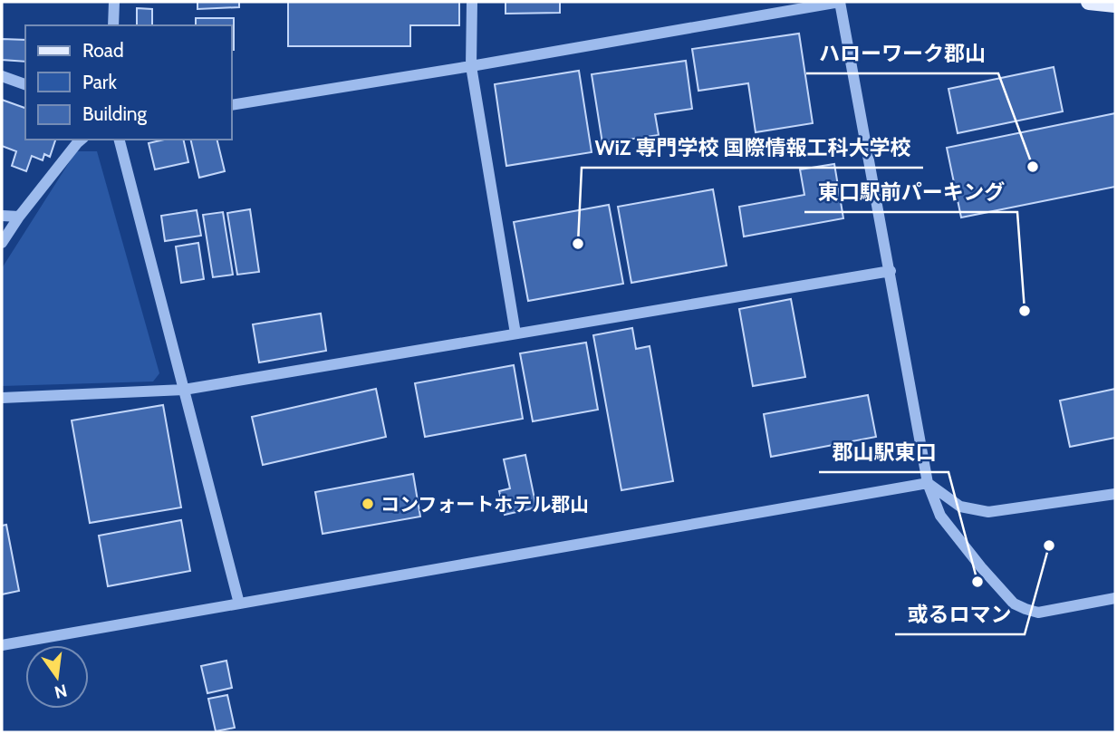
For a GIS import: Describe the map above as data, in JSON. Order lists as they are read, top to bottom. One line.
{"places":["ハローワーク郡山","WiZ 専門学校 国際情報工科大学校","東口駅前パーキング","コンフォートホテル郡山","或るロマン","郡山駅東口"],"legend":["Road","Park","Building"],"north":"bottom"}
